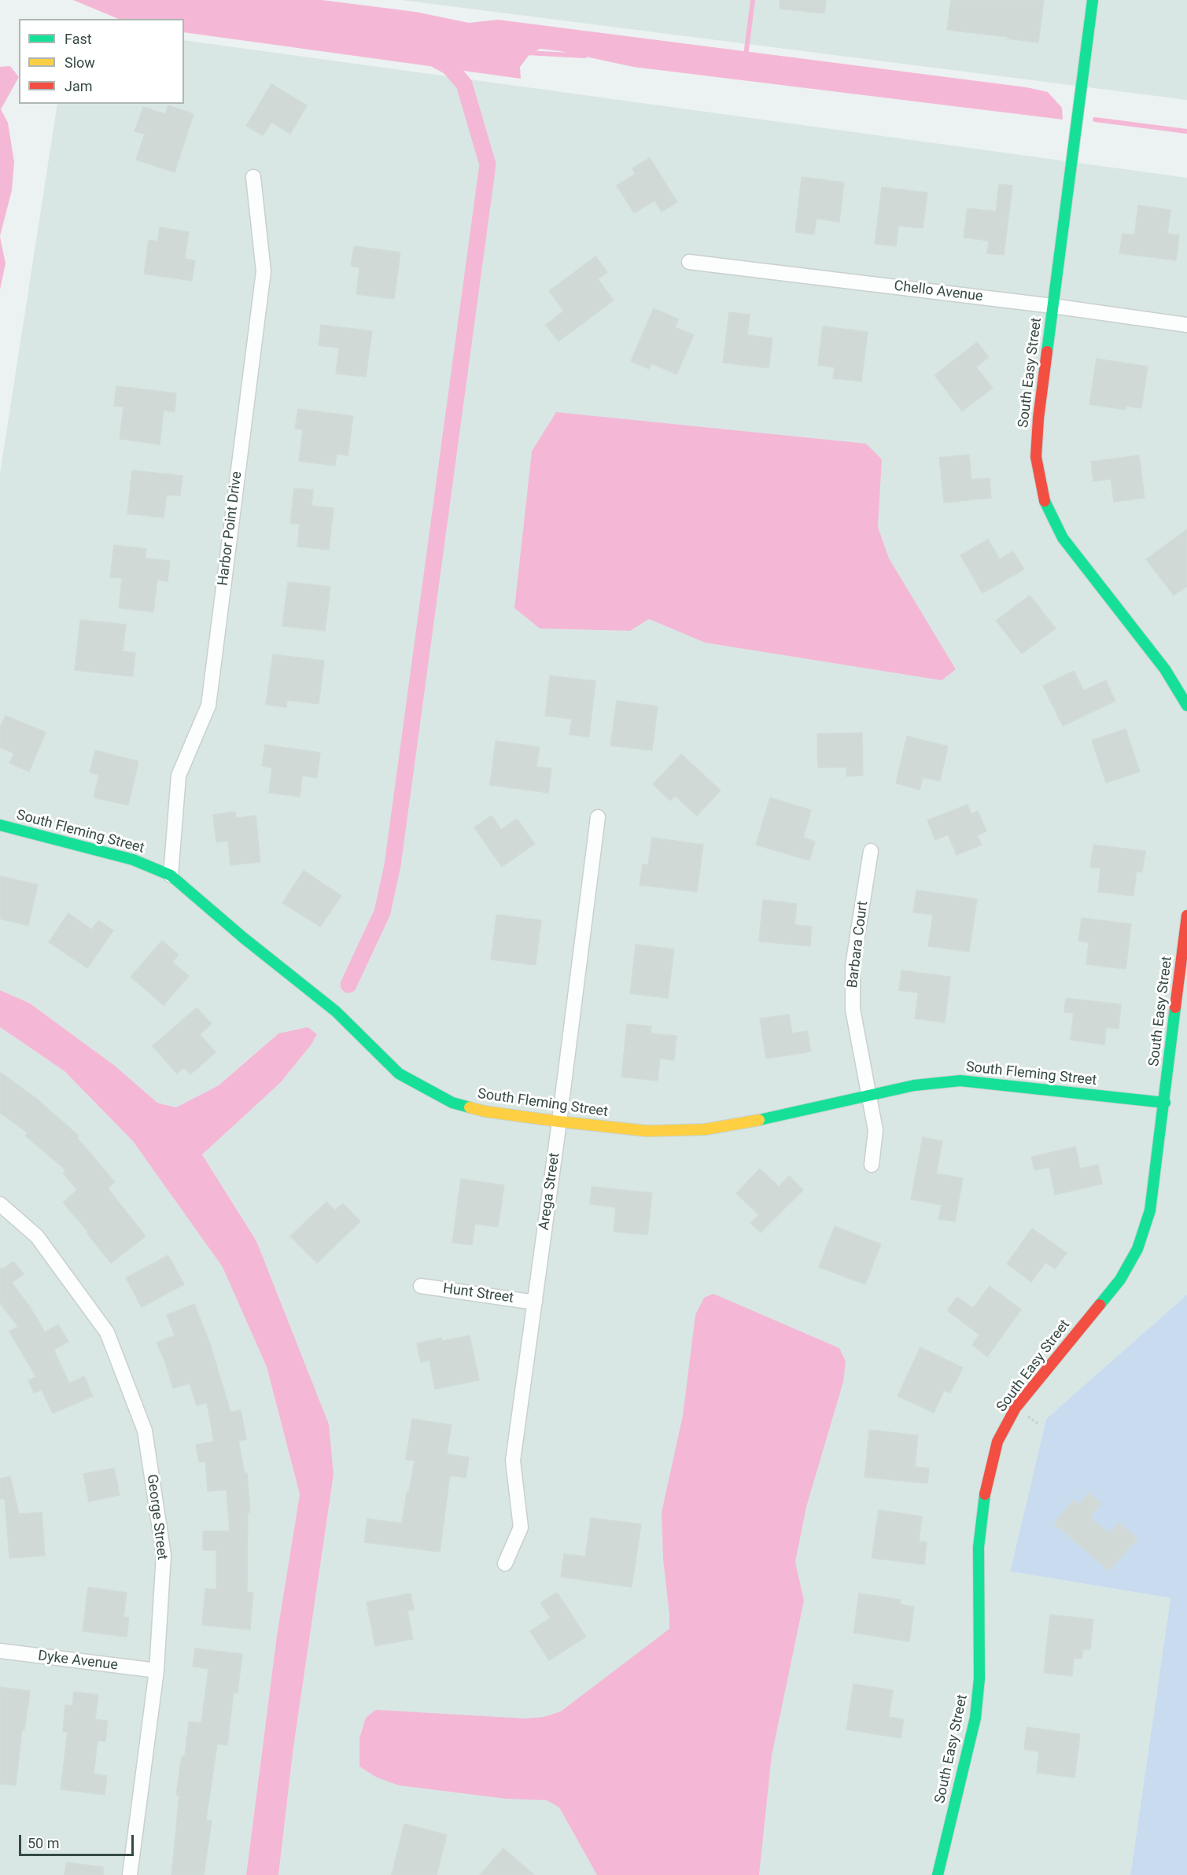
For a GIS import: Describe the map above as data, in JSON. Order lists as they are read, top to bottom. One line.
{"streets":{"street":["Chello Avenue","South Easy Street","Harbor Point Drive","South Fleming Street","Barbara Court","Arega Street","Hunt Street","George Street","Dyke Avenue"]},"crossings":[["Chello Avenue","South Easy Street"],["South Easy Street","South Fleming Street"],["Harbor Point Drive","South Fleming Street"],["South Fleming Street","Barbara Court"],["South Fleming Street","Arega Street"],["Arega Street","Hunt Street"],["George Street","Dyke Avenue"]],"legend":["Fast","Slow","Jam"],"scale_bar":"50 m"}
